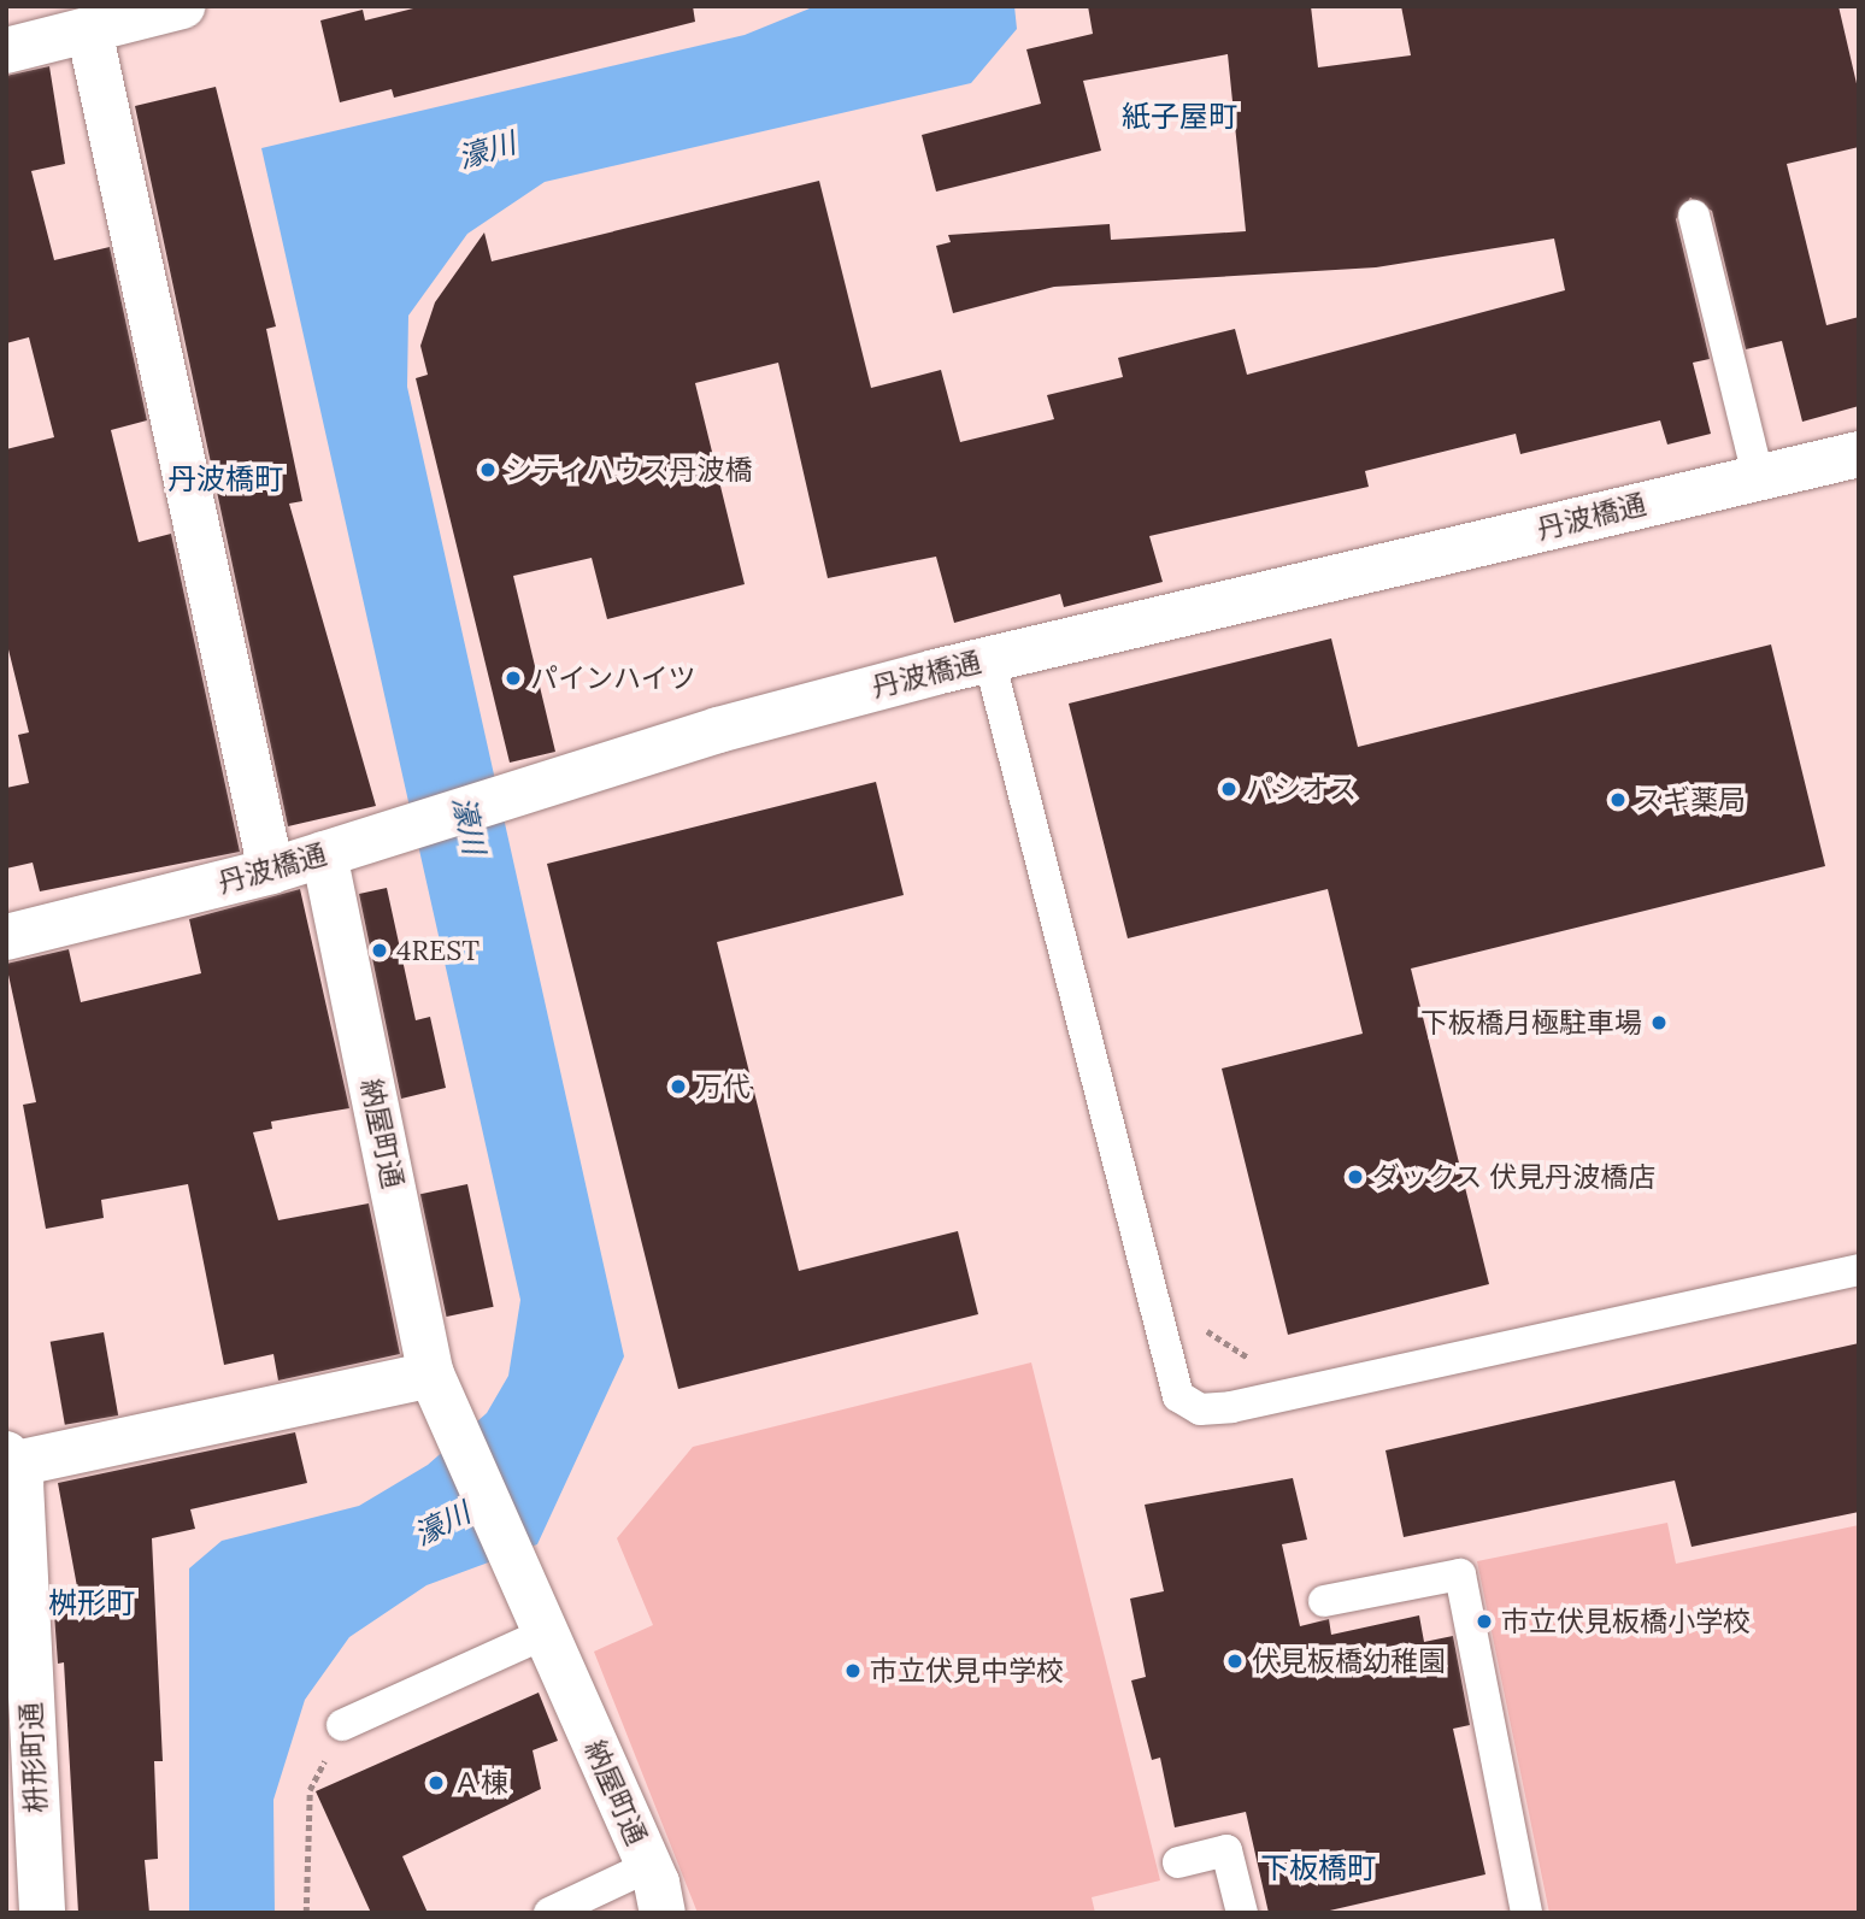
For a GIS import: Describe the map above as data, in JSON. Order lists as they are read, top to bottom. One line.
{"streets":{"street":["丹波橋通","納屋町通","枡形町通"]},"crossings":[["丹波橋通","納屋町通"]],"districts":["紙子屋町","丹波橋町","桝形町","下板橋町"],"water":["濠川"],"places":["シティハウス丹波橋","パインハイツ","パシオス","スギ薬局","4REST","下板橋月極駐車場","万代","ダックス 伏見丹波橋店","市立伏見板橋小学校","伏見板橋幼稚園","市立伏見中学校","Ａ棟"]}
